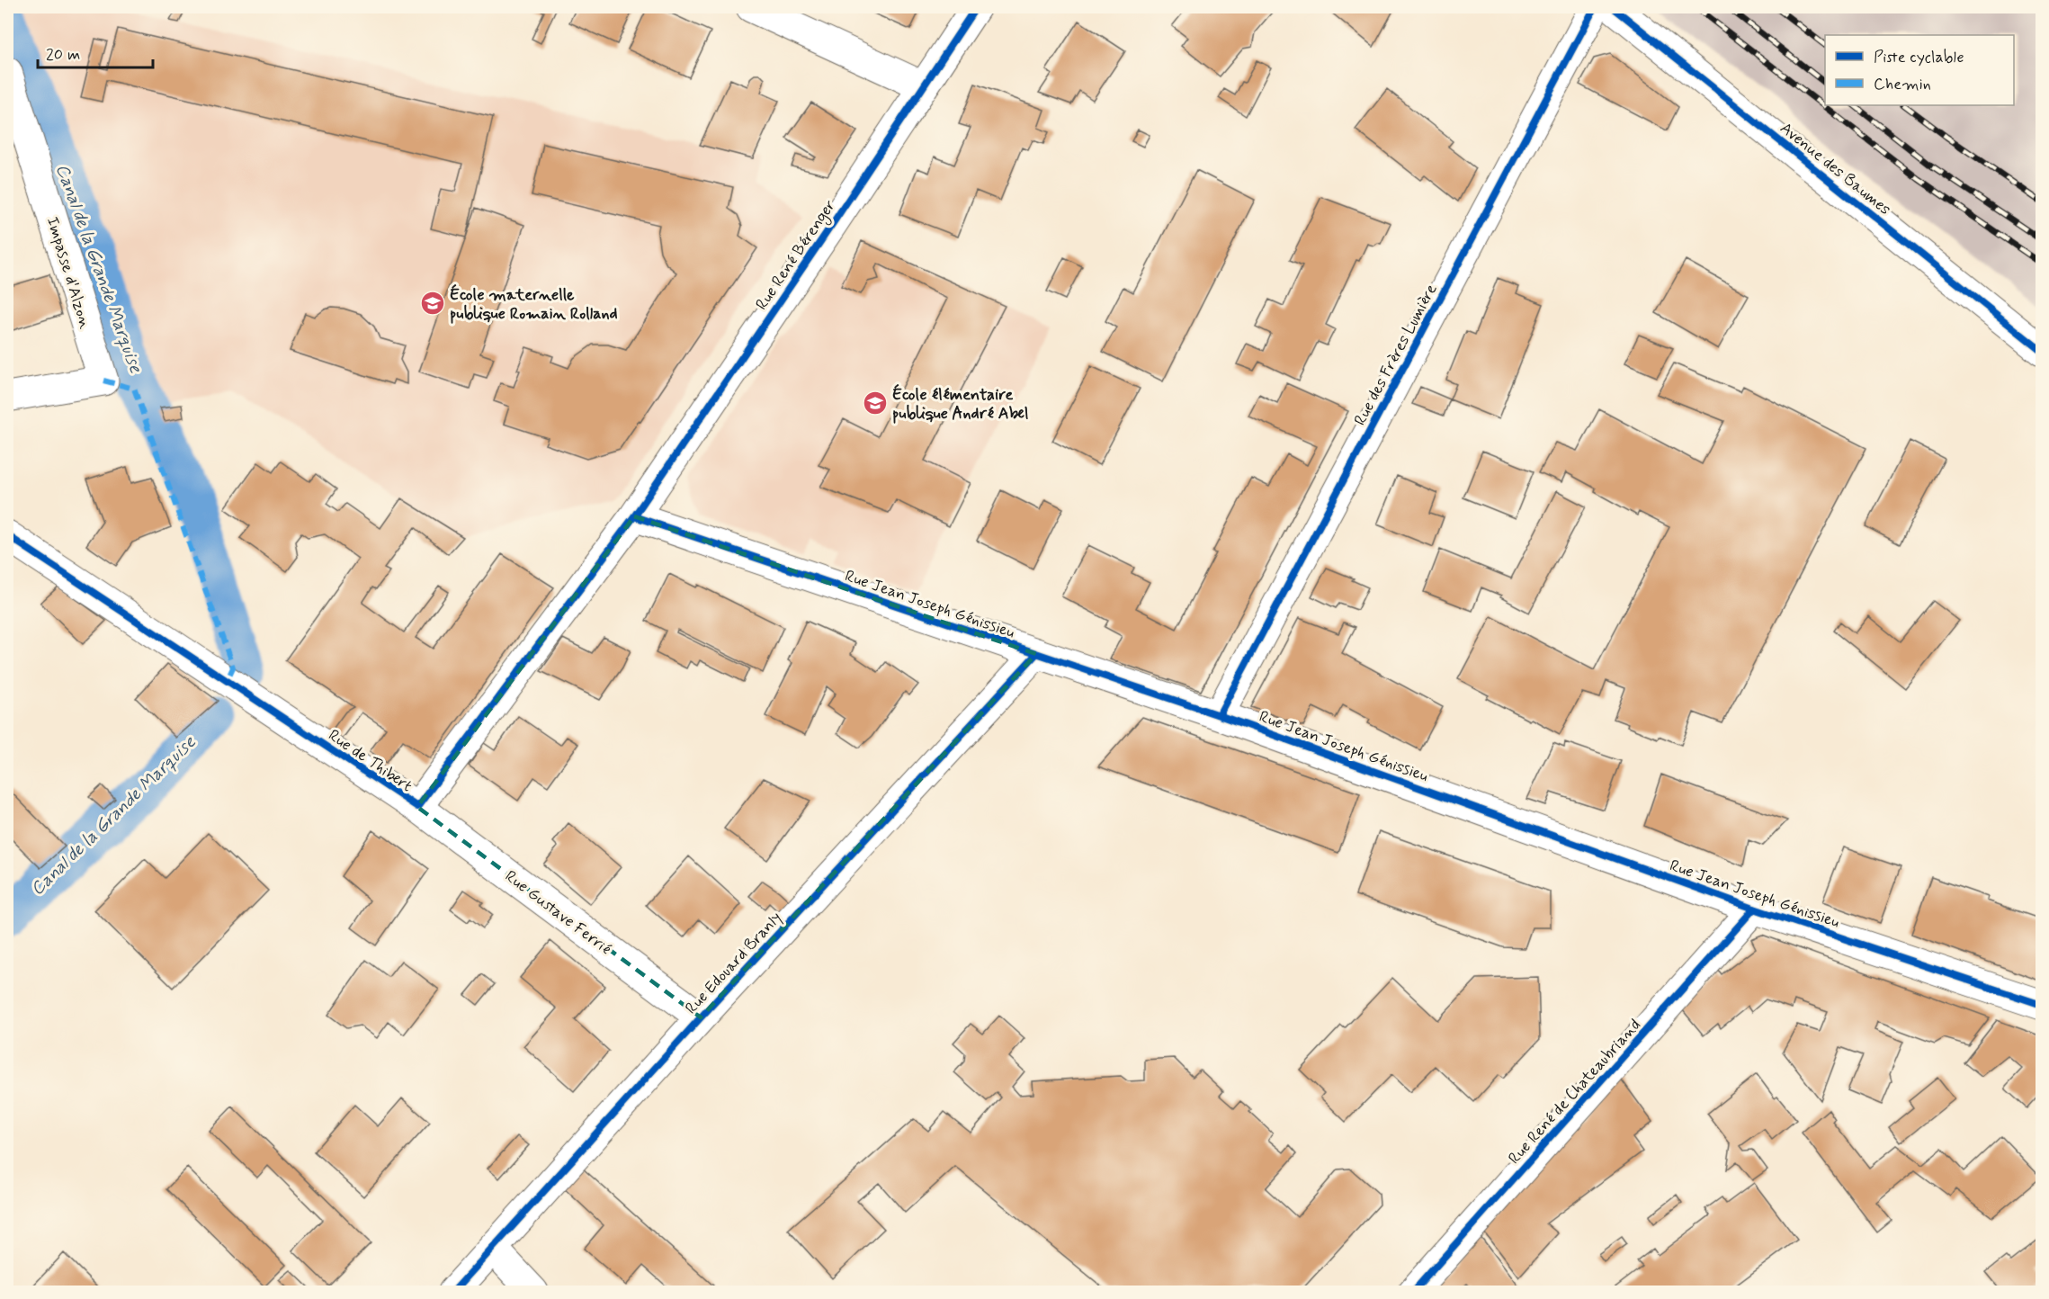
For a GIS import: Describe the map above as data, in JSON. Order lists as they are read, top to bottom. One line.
{"streets":{"street":["Avenue des Baumes","Rue René Bérenger","Impasse d'Alzon","Rue des Frères Lumière","Rue Jean Joseph Génissieu","Rue de Thibert","Rue Gustave Ferrié","Rue Edouard Branly","Rue René de Chateaubriand"]},"crossings":[["Rue René Bérenger","Rue Jean Joseph Génissieu"],["Rue René Bérenger","Rue de Thibert"],["Rue des Frères Lumière","Rue Jean Joseph Génissieu"],["Rue Jean Joseph Génissieu","Rue de Thibert"],["Rue Jean Joseph Génissieu","Rue Edouard Branly"],["Rue Jean Joseph Génissieu","Rue René de Chateaubriand"],["Rue de Thibert","Rue Gustave Ferrié"],["Rue Gustave Ferrié","Rue Edouard Branly"]],"water":["Canal de la Grande Marquise"],"places":{"school or university":["École maternelle publique Romain Rolland","École élémentaire publique André Abel"]},"legend":["Piste cyclable","Chemin"],"scale_bar":"20 m"}
